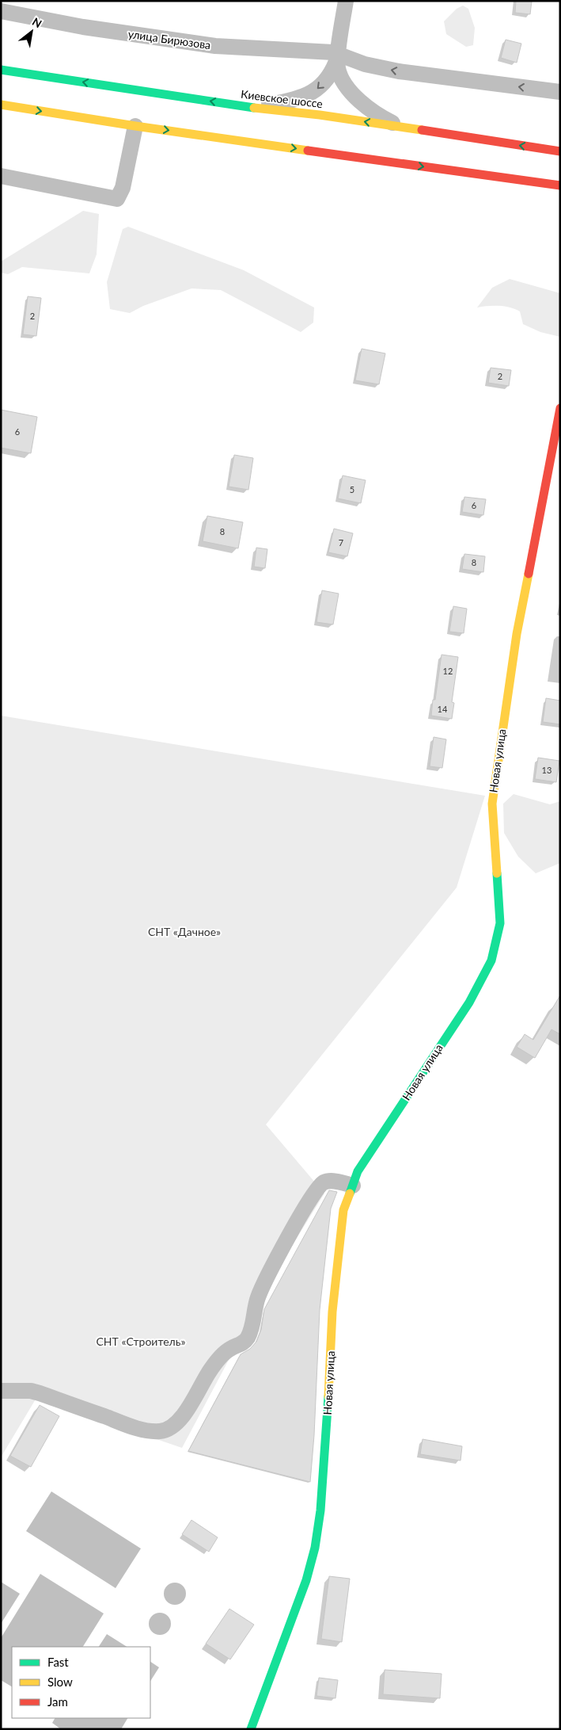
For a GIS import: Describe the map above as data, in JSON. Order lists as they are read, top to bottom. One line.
{"streets":{"main road":["Киевское шоссе","Новая улица"],"street":["улица Бирюзова"]},"one_way":["улица Бирюзова"],"parks":["СНТ «Дачное»","СНТ «Строитель»"],"house_numbers":["2","2","6","5","6","8","7","8","12","14","13"],"legend":["Fast","Slow","Jam"],"north":"top right"}
